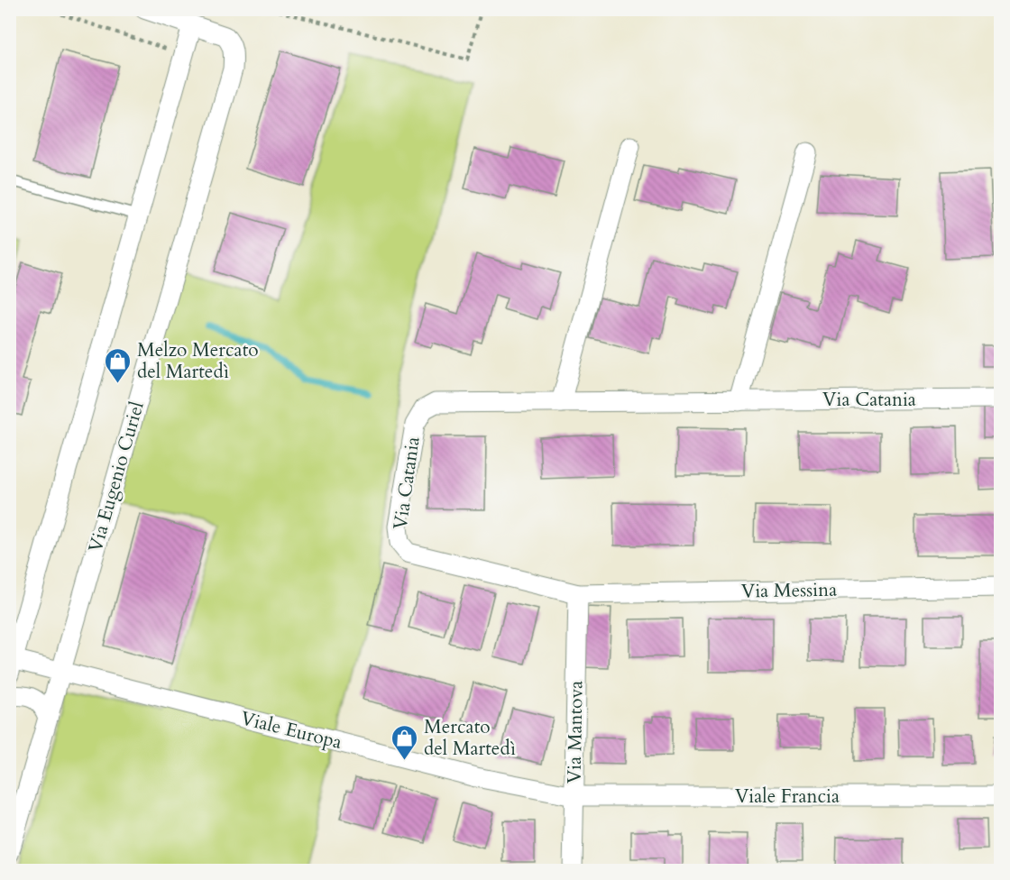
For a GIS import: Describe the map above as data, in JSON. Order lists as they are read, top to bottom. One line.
{"streets":{"street":["Via Catania","Via Eugenio Curiel","Via Messina","Viale Europa","Via Mantova","Viale Francia"]},"crossings":[["Via Catania","Via Messina"],["Via Catania","Via Mantova"],["Via Eugenio Curiel","Viale Europa"],["Via Messina","Via Mantova"],["Viale Europa","Via Mantova"],["Viale Europa","Viale Francia"],["Via Mantova","Viale Francia"]],"places":{"shop":["Melzo Mercato del Martedì","Mercato del Martedì"]}}
